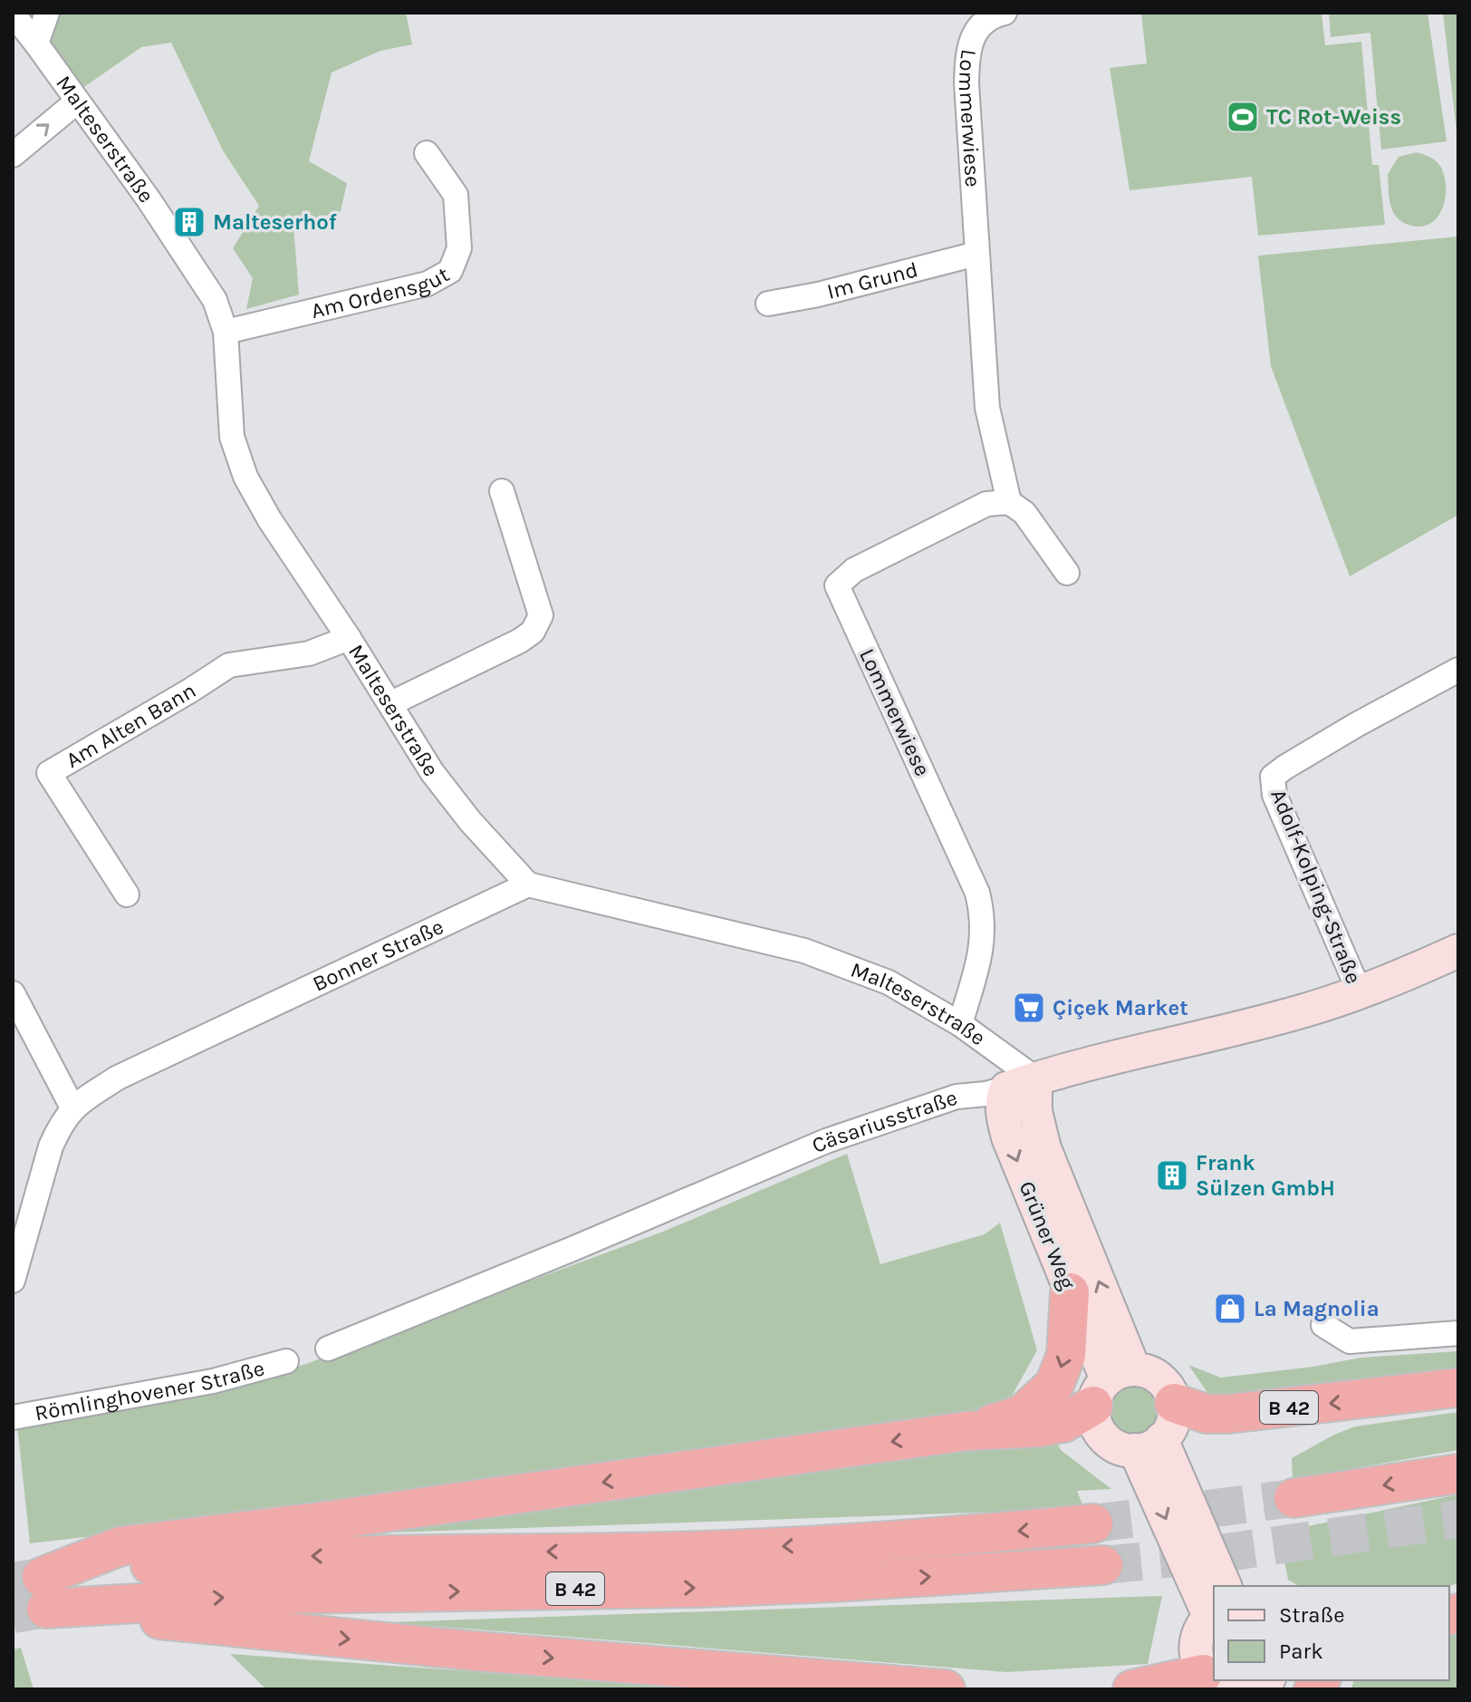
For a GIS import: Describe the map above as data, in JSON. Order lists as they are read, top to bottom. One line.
{"streets":{"highway":["B 42"],"main road":["Cäsariusstraße","Grüner Weg"],"street":["Lommerwiese","Malteserstraße","Im Grund","Am Ordensgut","Am Alten Bann","Adolf-Kolping-Straße","Bonner Straße","Römlinghovener Straße"]},"crossings":[["Lommerwiese","Malteserstraße"],["Lommerwiese","Im Grund"],["Malteserstraße","Am Ordensgut"],["Malteserstraße","Am Alten Bann"],["Malteserstraße","Bonner Straße"],["Malteserstraße","Cäsariusstraße"],["Malteserstraße","Grüner Weg"],["Adolf-Kolping-Straße","Cäsariusstraße"],["Cäsariusstraße","Grüner Weg"],["Grüner Weg","B 42"]],"places":{"sports":["TC Rot-Weiss"],"building":["Malteserhof","Frank Sülzen GmbH"],"supermarket":["Çiçek Market"],"shop":["La Magnolia"]},"legend":["Straße","Park"]}
